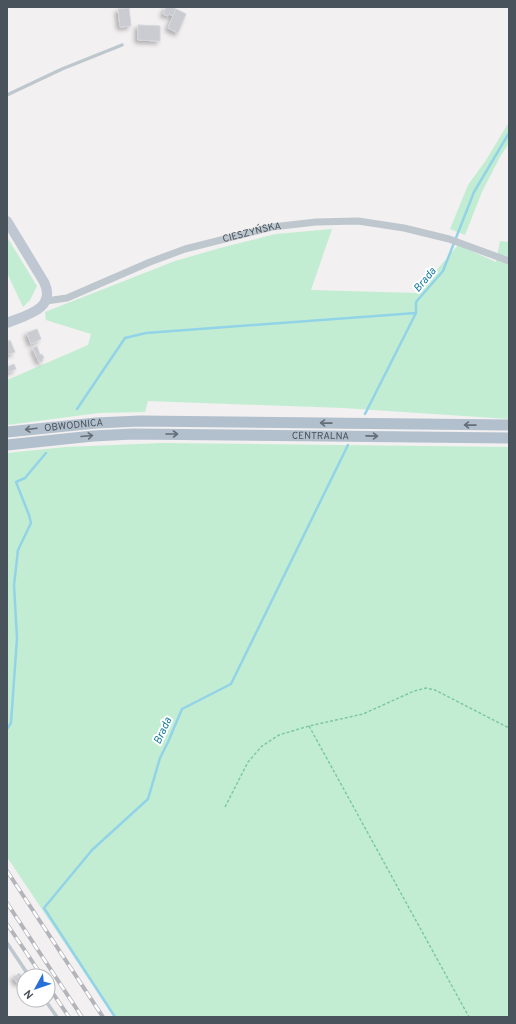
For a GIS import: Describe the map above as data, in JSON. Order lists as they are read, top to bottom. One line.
{"streets":{"main road":["OBWODNICA","CENTRALNA"],"street":["CIESZYŃSKA"]},"crossings":[["OBWODNICA","CENTRALNA"]],"water":["Brada"],"north":"bottom left"}
